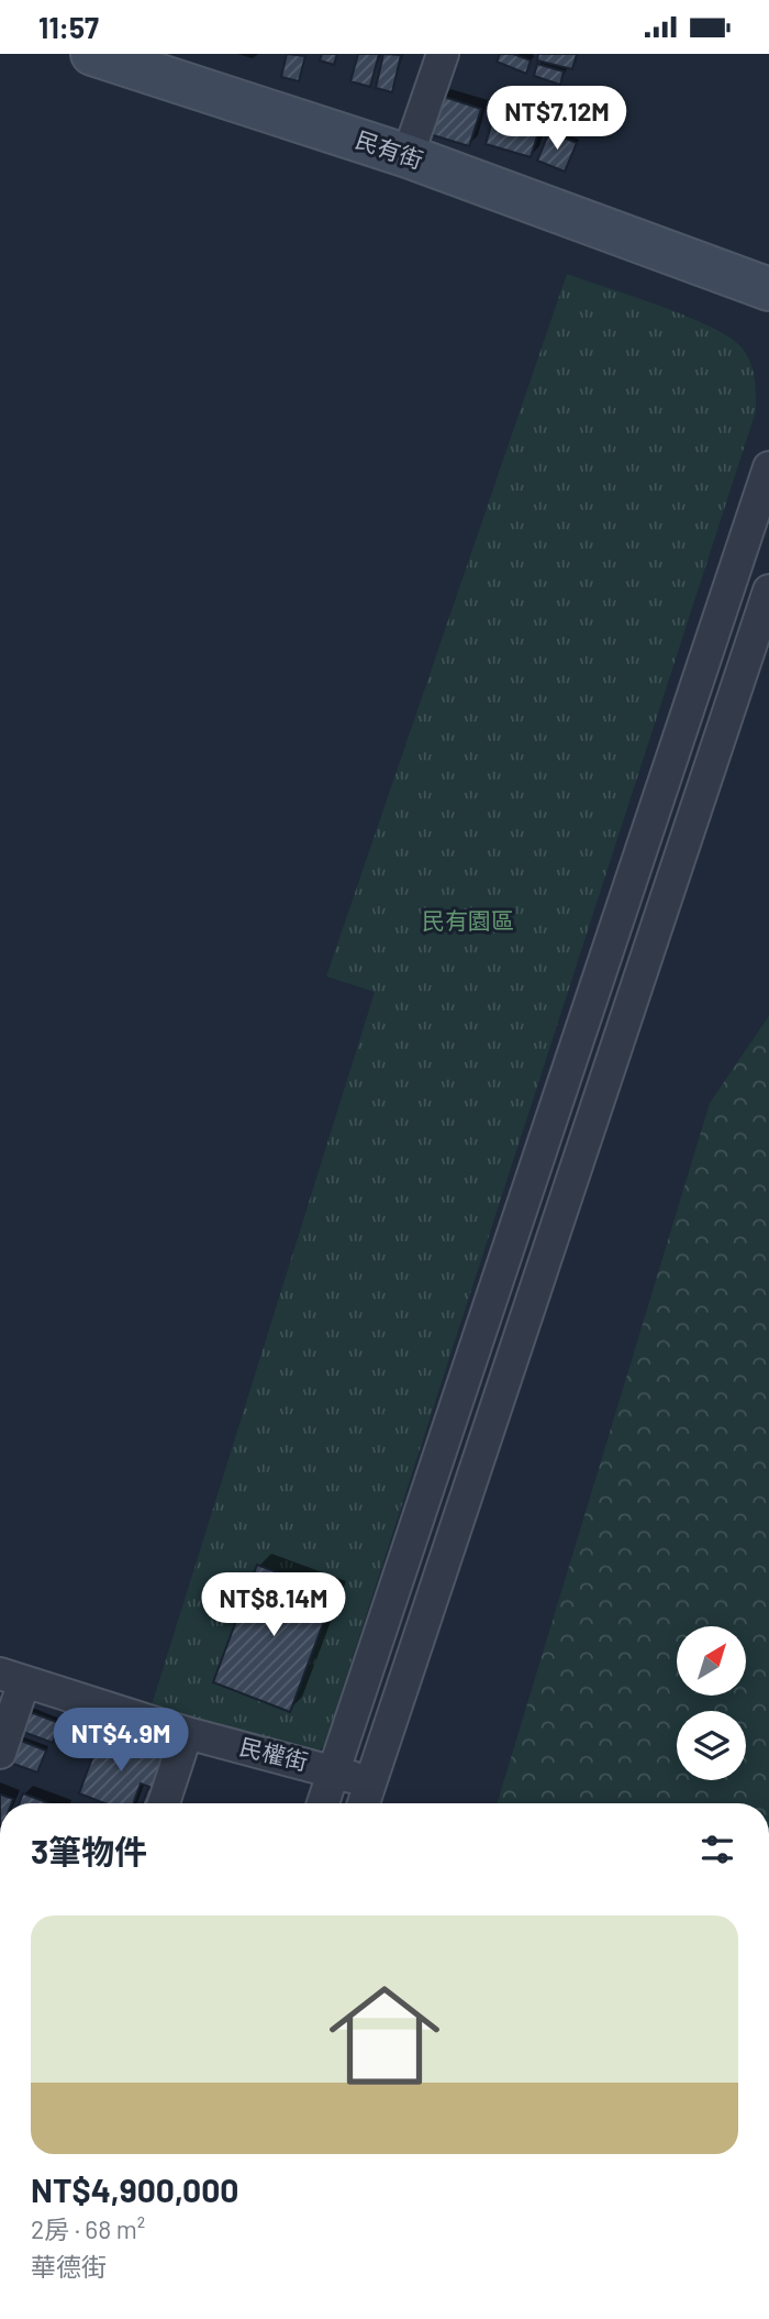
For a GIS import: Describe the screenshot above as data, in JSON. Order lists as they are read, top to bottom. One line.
{"streets":{"street":["民有街","民權街"]},"parks":["民有園區"],"north":"top right","page":{"status":"11:57","price":["NT$7.12M","NT$8.14M","NT$4.9M"],"heading":"3筆物件","list":[{"name":"NT$4,900,000","note":"2房 · 68 m² · 華德街"}]}}
